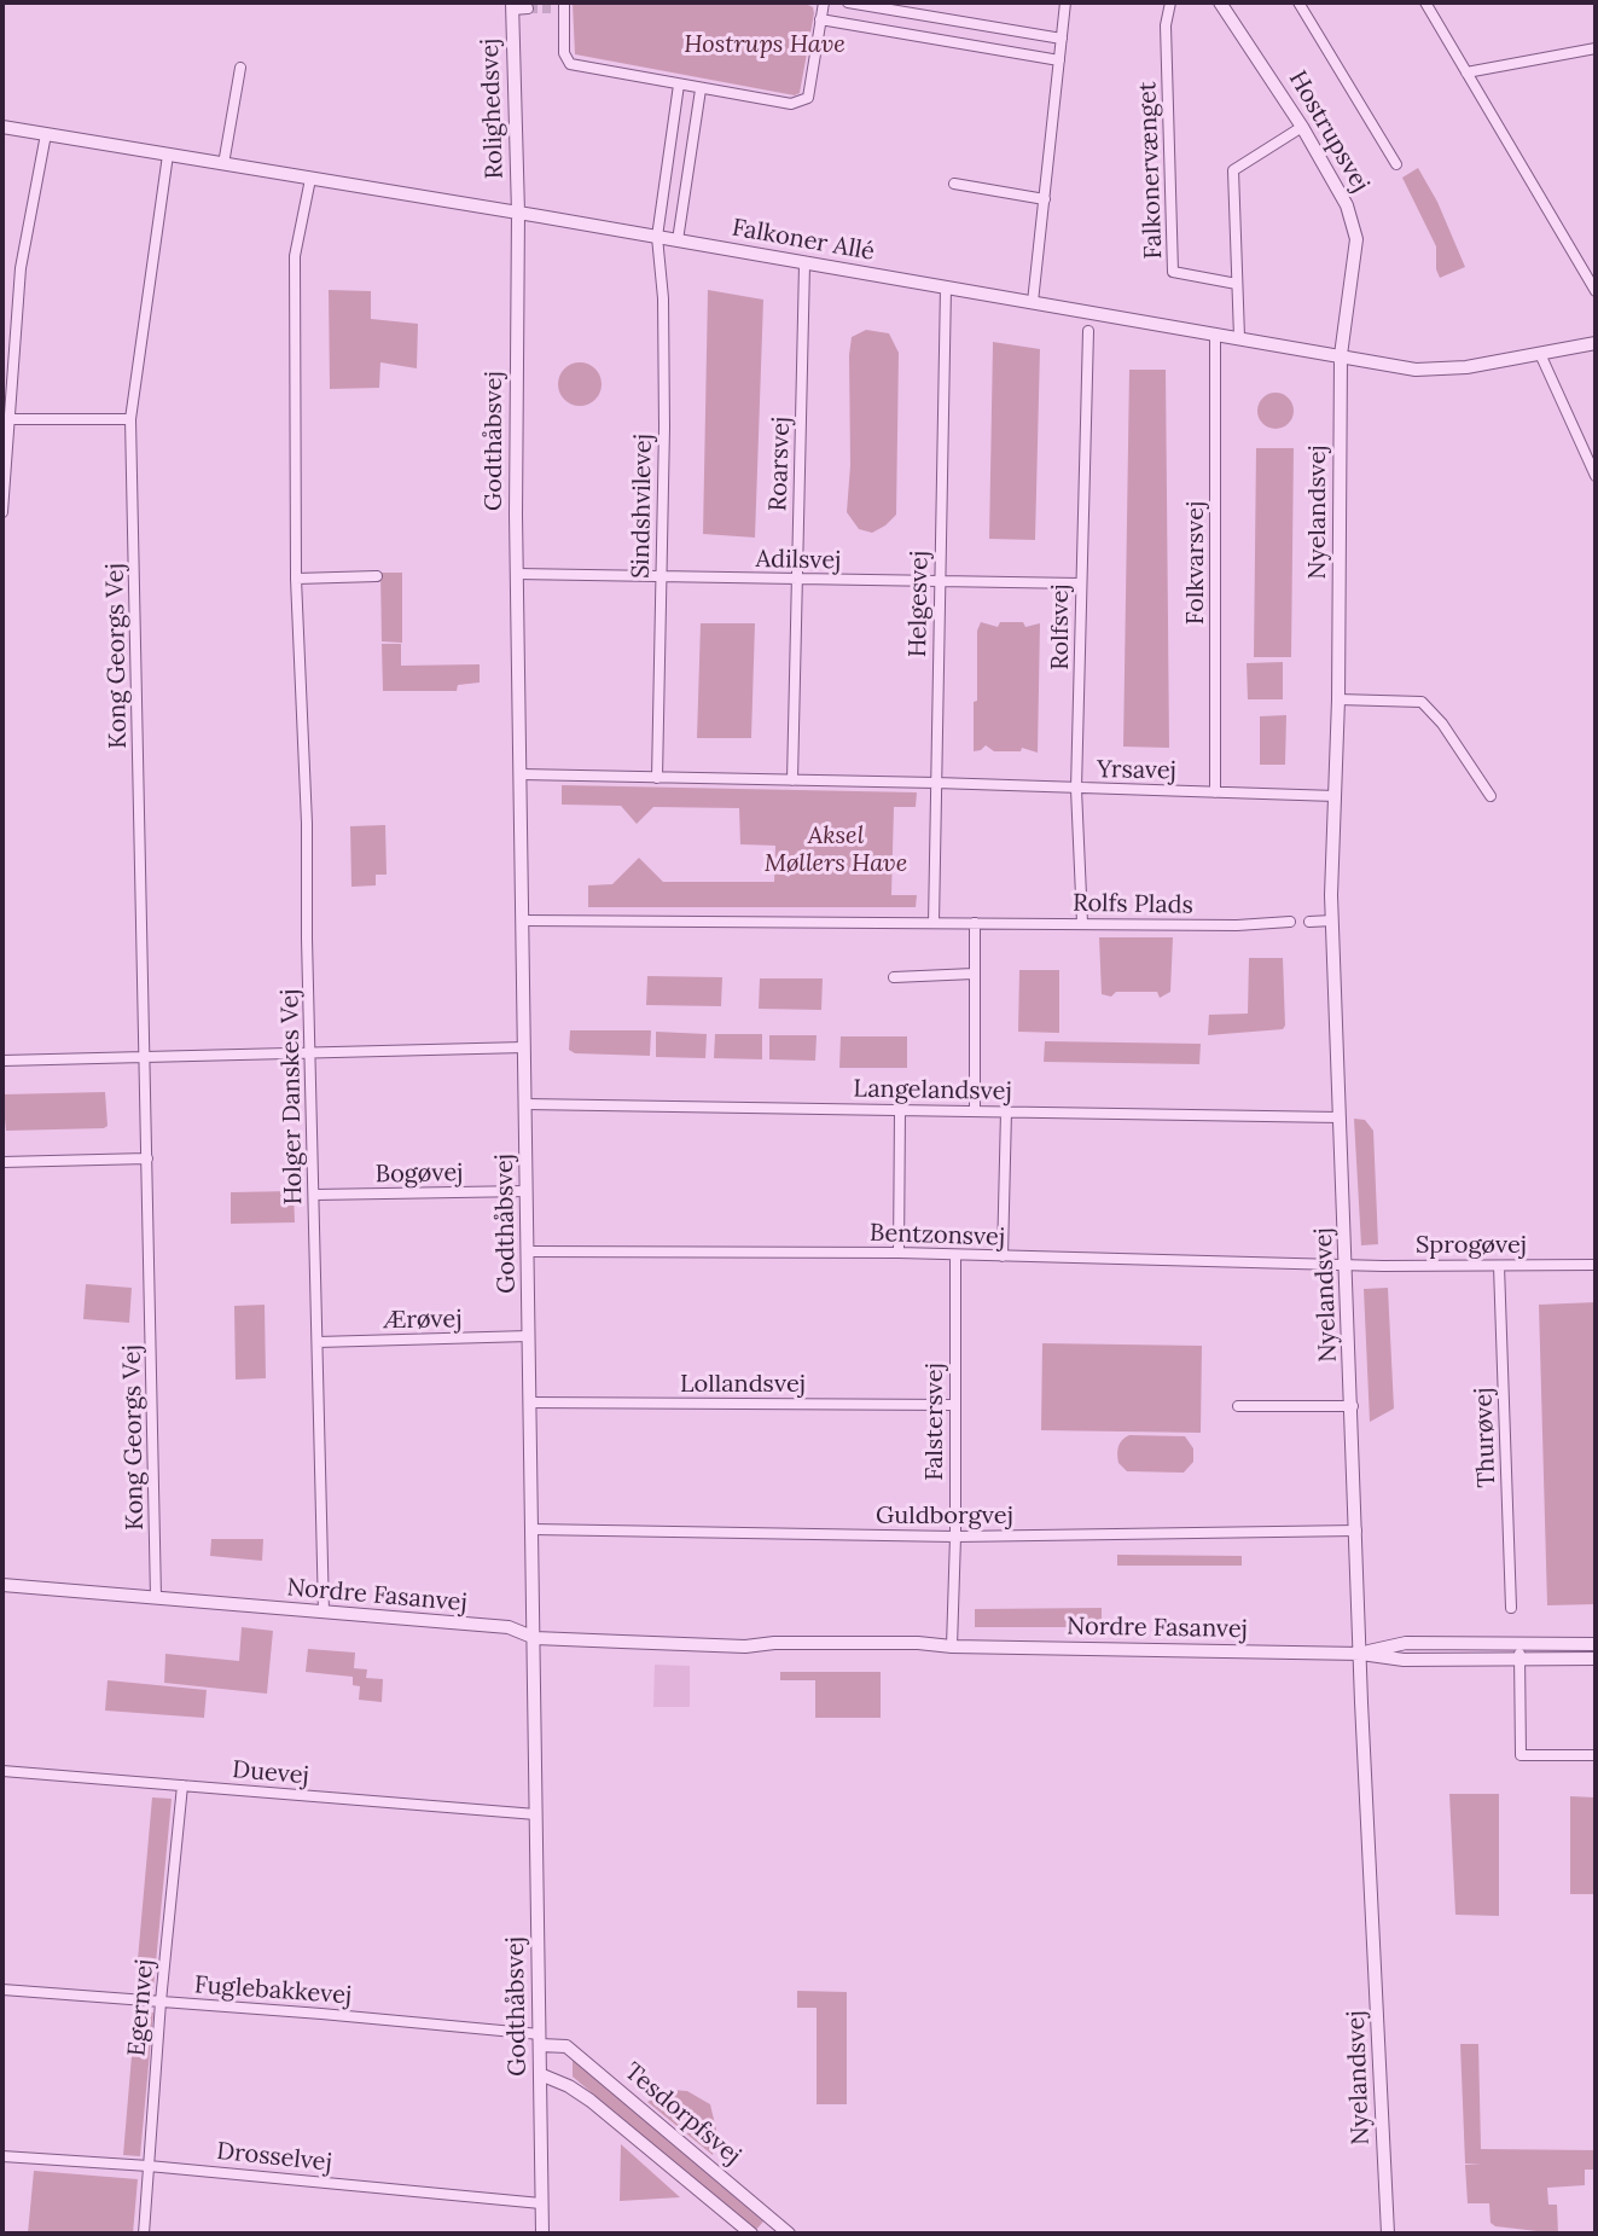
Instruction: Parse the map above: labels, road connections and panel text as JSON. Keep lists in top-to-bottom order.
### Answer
{
  "streets": {
    "street": [
      "Rolighedsvej",
      "Hostrupsvej",
      "Falkonervænget",
      "Falkoner Allé",
      "Godthåbsvej",
      "Roarsvej",
      "Sindshvilevej",
      "Nyelandsvej",
      "Adilsvej",
      "Folkvarsvej",
      "Helgesvej",
      "Rolfsvej",
      "Kong Georgs Vej",
      "Yrsavej",
      "Rolfs Plads",
      "Langelandsvej",
      "Holger Danskes Vej",
      "Bogøvej",
      "Bentzonsvej",
      "Sprogøvej",
      "Ærøvej",
      "Lollandsvej",
      "Falstersvej",
      "Thurøvej",
      "Guldborgvej",
      "Nordre Fasanvej",
      "Duevej",
      "Fuglebakkevej",
      "Egernvej",
      "Tesdorpfsvej",
      "Drosselvej"
    ]
  },
  "crossings": [
    ["Rolighedsvej", "Falkoner Allé"],
    ["Rolighedsvej", "Godthåbsvej"],
    ["Hostrupsvej", "Falkoner Allé"],
    ["Hostrupsvej", "Nyelandsvej"],
    ["Falkoner Allé", "Godthåbsvej"],
    ["Falkoner Allé", "Roarsvej"],
    ["Falkoner Allé", "Sindshvilevej"],
    ["Falkoner Allé", "Nyelandsvej"],
    ["Falkoner Allé", "Folkvarsvej"],
    ["Falkoner Allé", "Helgesvej"],
    ["Falkoner Allé", "Kong Georgs Vej"],
    ["Falkoner Allé", "Holger Danskes Vej"],
    ["Godthåbsvej", "Adilsvej"],
    ["Godthåbsvej", "Langelandsvej"],
    ["Godthåbsvej", "Bogøvej"],
    ["Godthåbsvej", "Bentzonsvej"],
    ["Godthåbsvej", "Ærøvej"],
    ["Godthåbsvej", "Lollandsvej"],
    ["Godthåbsvej", "Guldborgvej"],
    ["Godthåbsvej", "Nordre Fasanvej"],
    ["Godthåbsvej", "Duevej"],
    ["Godthåbsvej", "Fuglebakkevej"],
    ["Godthåbsvej", "Tesdorpfsvej"],
    ["Godthåbsvej", "Drosselvej"],
    ["Roarsvej", "Adilsvej"],
    ["Sindshvilevej", "Adilsvej"],
    ["Nyelandsvej", "Yrsavej"],
    ["Nyelandsvej", "Langelandsvej"],
    ["Nyelandsvej", "Bentzonsvej"],
    ["Nyelandsvej", "Sprogøvej"],
    ["Nyelandsvej", "Guldborgvej"],
    ["Nyelandsvej", "Nordre Fasanvej"],
    ["Adilsvej", "Helgesvej"],
    ["Adilsvej", "Rolfsvej"],
    ["Folkvarsvej", "Yrsavej"],
    ["Helgesvej", "Yrsavej"],
    ["Rolfsvej", "Yrsavej"],
    ["Rolfsvej", "Rolfs Plads"],
    ["Kong Georgs Vej", "Nordre Fasanvej"],
    ["Holger Danskes Vej", "Bogøvej"],
    ["Holger Danskes Vej", "Ærøvej"],
    ["Holger Danskes Vej", "Nordre Fasanvej"],
    ["Bentzonsvej", "Sprogøvej"],
    ["Bentzonsvej", "Falstersvej"],
    ["Sprogøvej", "Thurøvej"],
    ["Lollandsvej", "Falstersvej"],
    ["Falstersvej", "Guldborgvej"],
    ["Falstersvej", "Nordre Fasanvej"],
    ["Duevej", "Egernvej"],
    ["Fuglebakkevej", "Egernvej"],
    ["Fuglebakkevej", "Tesdorpfsvej"],
    ["Egernvej", "Drosselvej"]
  ],
  "parks": ["Hostrups Have", "Aksel Møllers Have"]
}
